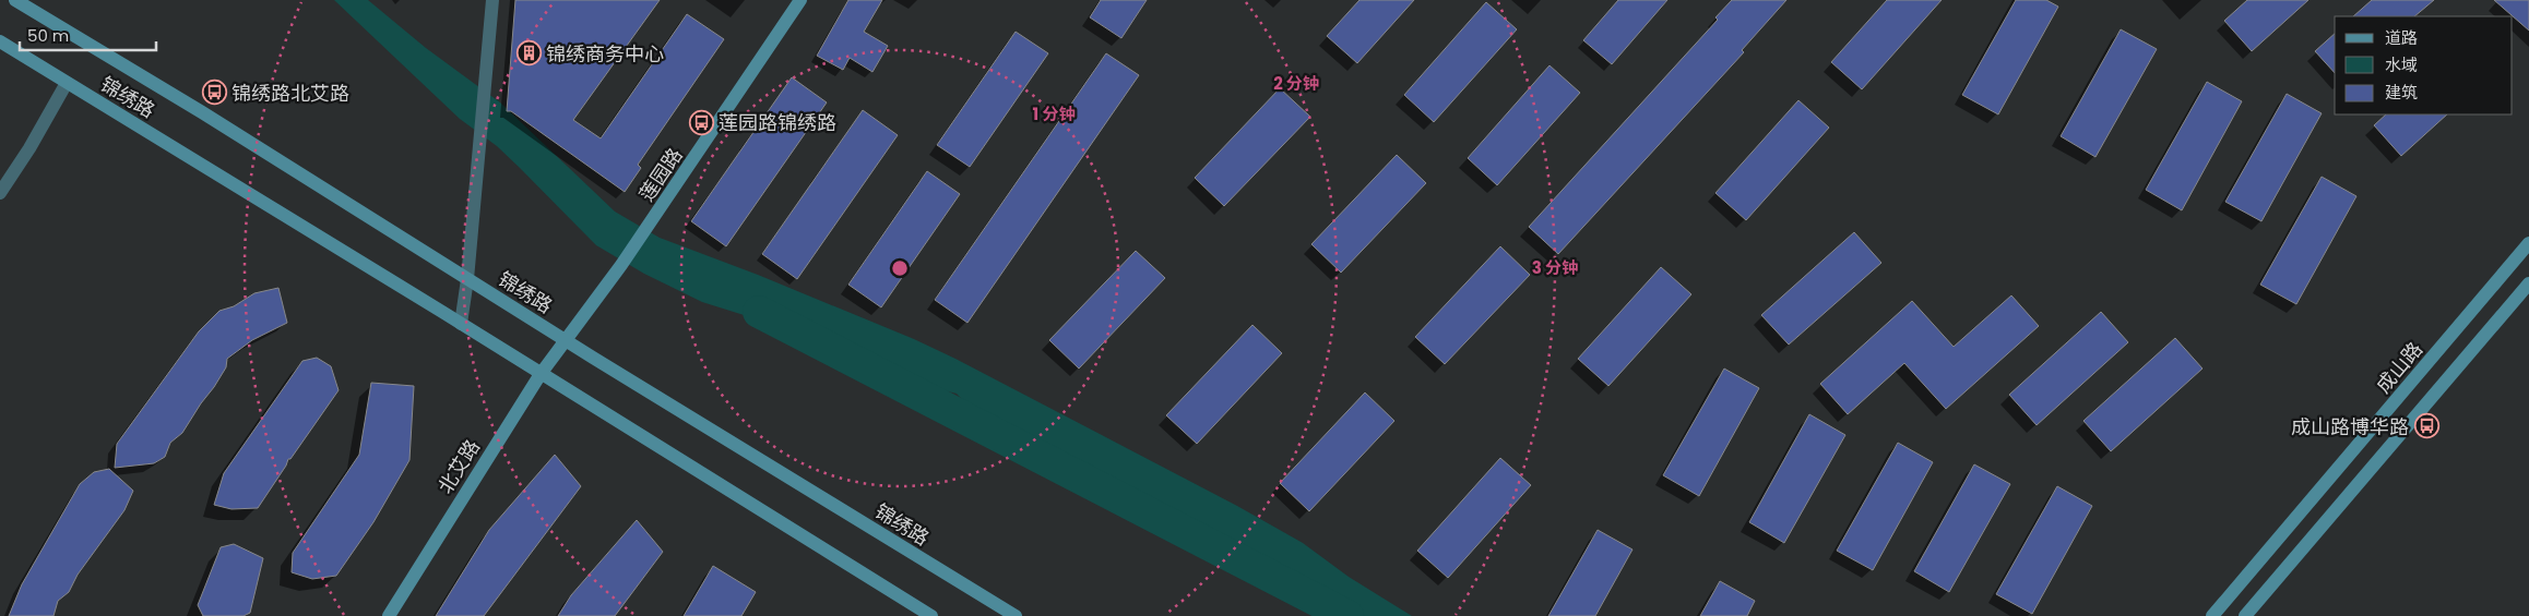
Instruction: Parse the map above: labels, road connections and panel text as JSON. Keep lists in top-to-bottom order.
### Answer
{
  "streets": {
    "main road": [
      "锦绣路",
      "莲园路",
      "成山路",
      "北艾路"
    ]
  },
  "crossings": [
    ["锦绣路", "莲园路"],
    ["锦绣路", "北艾路"],
    ["莲园路", "北艾路"]
  ],
  "places": {
    "building": ["锦绣商务中心"],
    "bus stop": ["锦绣路北艾路", "莲园路锦绣路", "成山路博华路"]
  },
  "legend": ["道路", "水域", "建筑"],
  "scale_bar": "50 m",
  "rings": ["2 分钟", "1 分钟", "3 分钟"]
}
